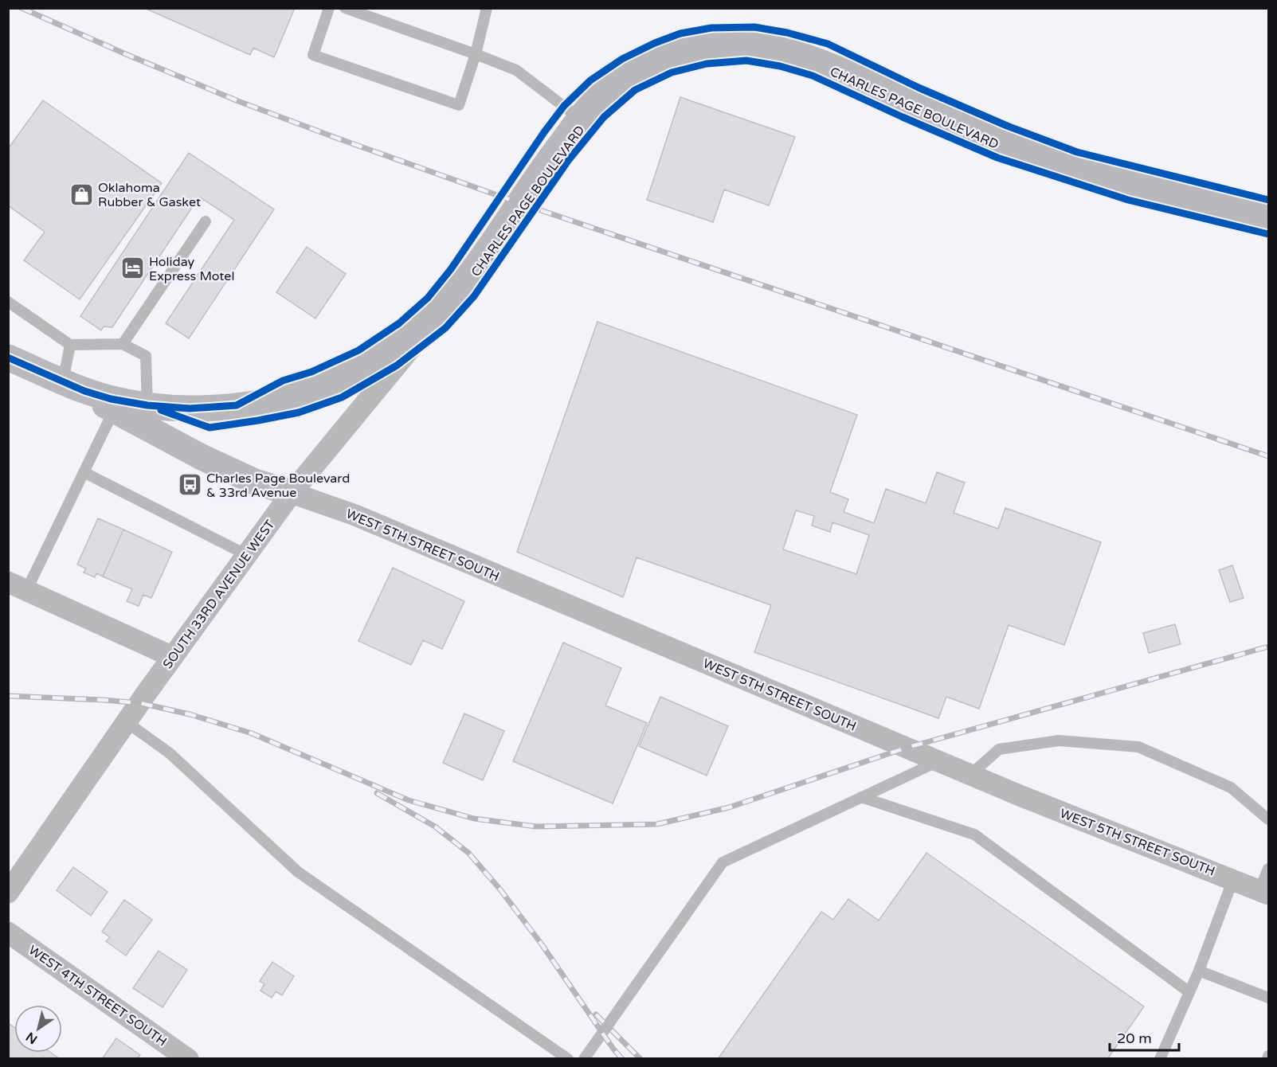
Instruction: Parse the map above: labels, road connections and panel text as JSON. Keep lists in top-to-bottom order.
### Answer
{
  "streets": {
    "street": ["WEST 5TH STREET SOUTH", "SOUTH 33RD AVENUE WEST", "WEST 4TH STREET SOUTH"],
    "cycle path": ["CHARLES PAGE BOULEVARD"]
  },
  "crossings": [
    ["WEST 5TH STREET SOUTH", "SOUTH 33RD AVENUE WEST"]
  ],
  "places": {
    "shop": ["Oklahoma Rubber & Gasket"],
    "hotel": ["Holiday Express Motel"],
    "bus stop": ["Charles Page Boulevard & 33rd Avenue"]
  },
  "scale_bar": "20 m",
  "north": "bottom left"
}
